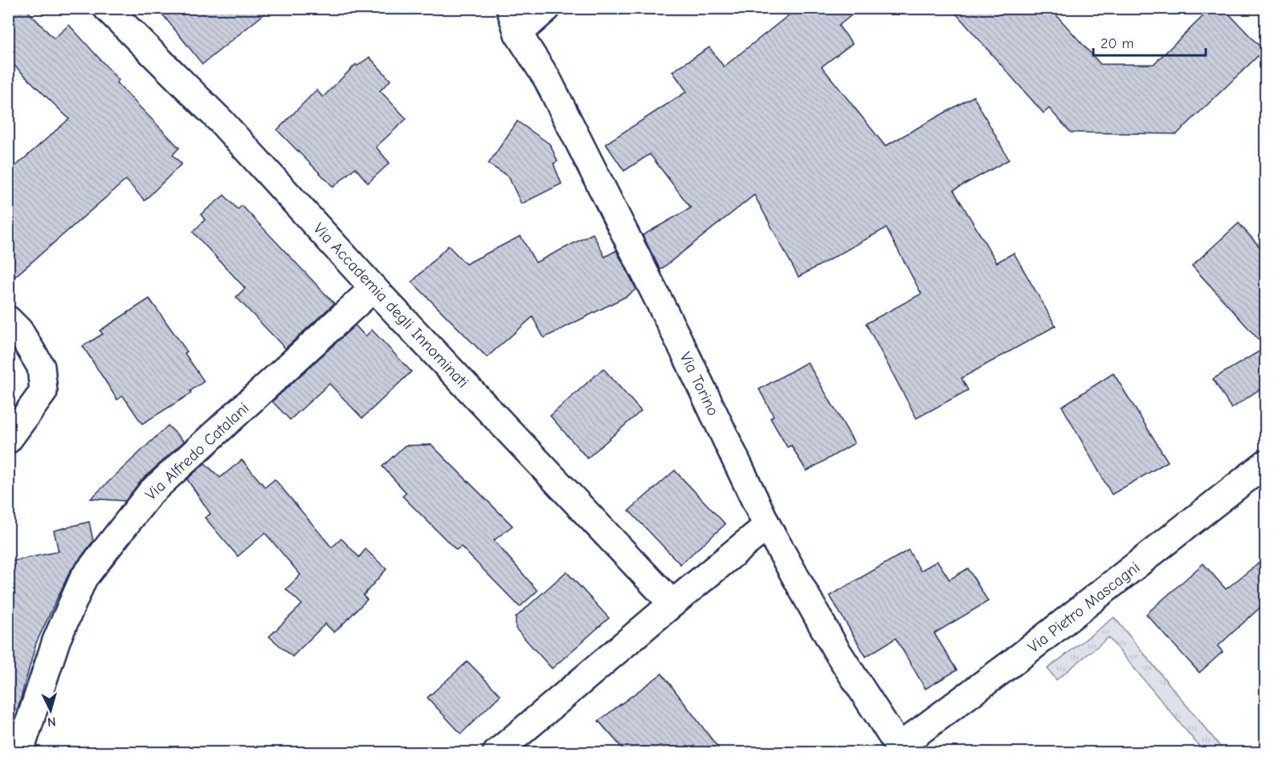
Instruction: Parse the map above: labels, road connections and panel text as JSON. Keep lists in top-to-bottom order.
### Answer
{
  "streets": {
    "street": [
      "Via Accademia degli Innominati",
      "Via Torino",
      "Via Alfredo Catalani",
      "Via Pietro Mascagni"
    ]
  },
  "crossings": [
    ["Via Accademia degli Innominati", "Via Alfredo Catalani"],
    ["Via Torino", "Via Pietro Mascagni"]
  ],
  "scale_bar": "20 m",
  "north": "bottom"
}
